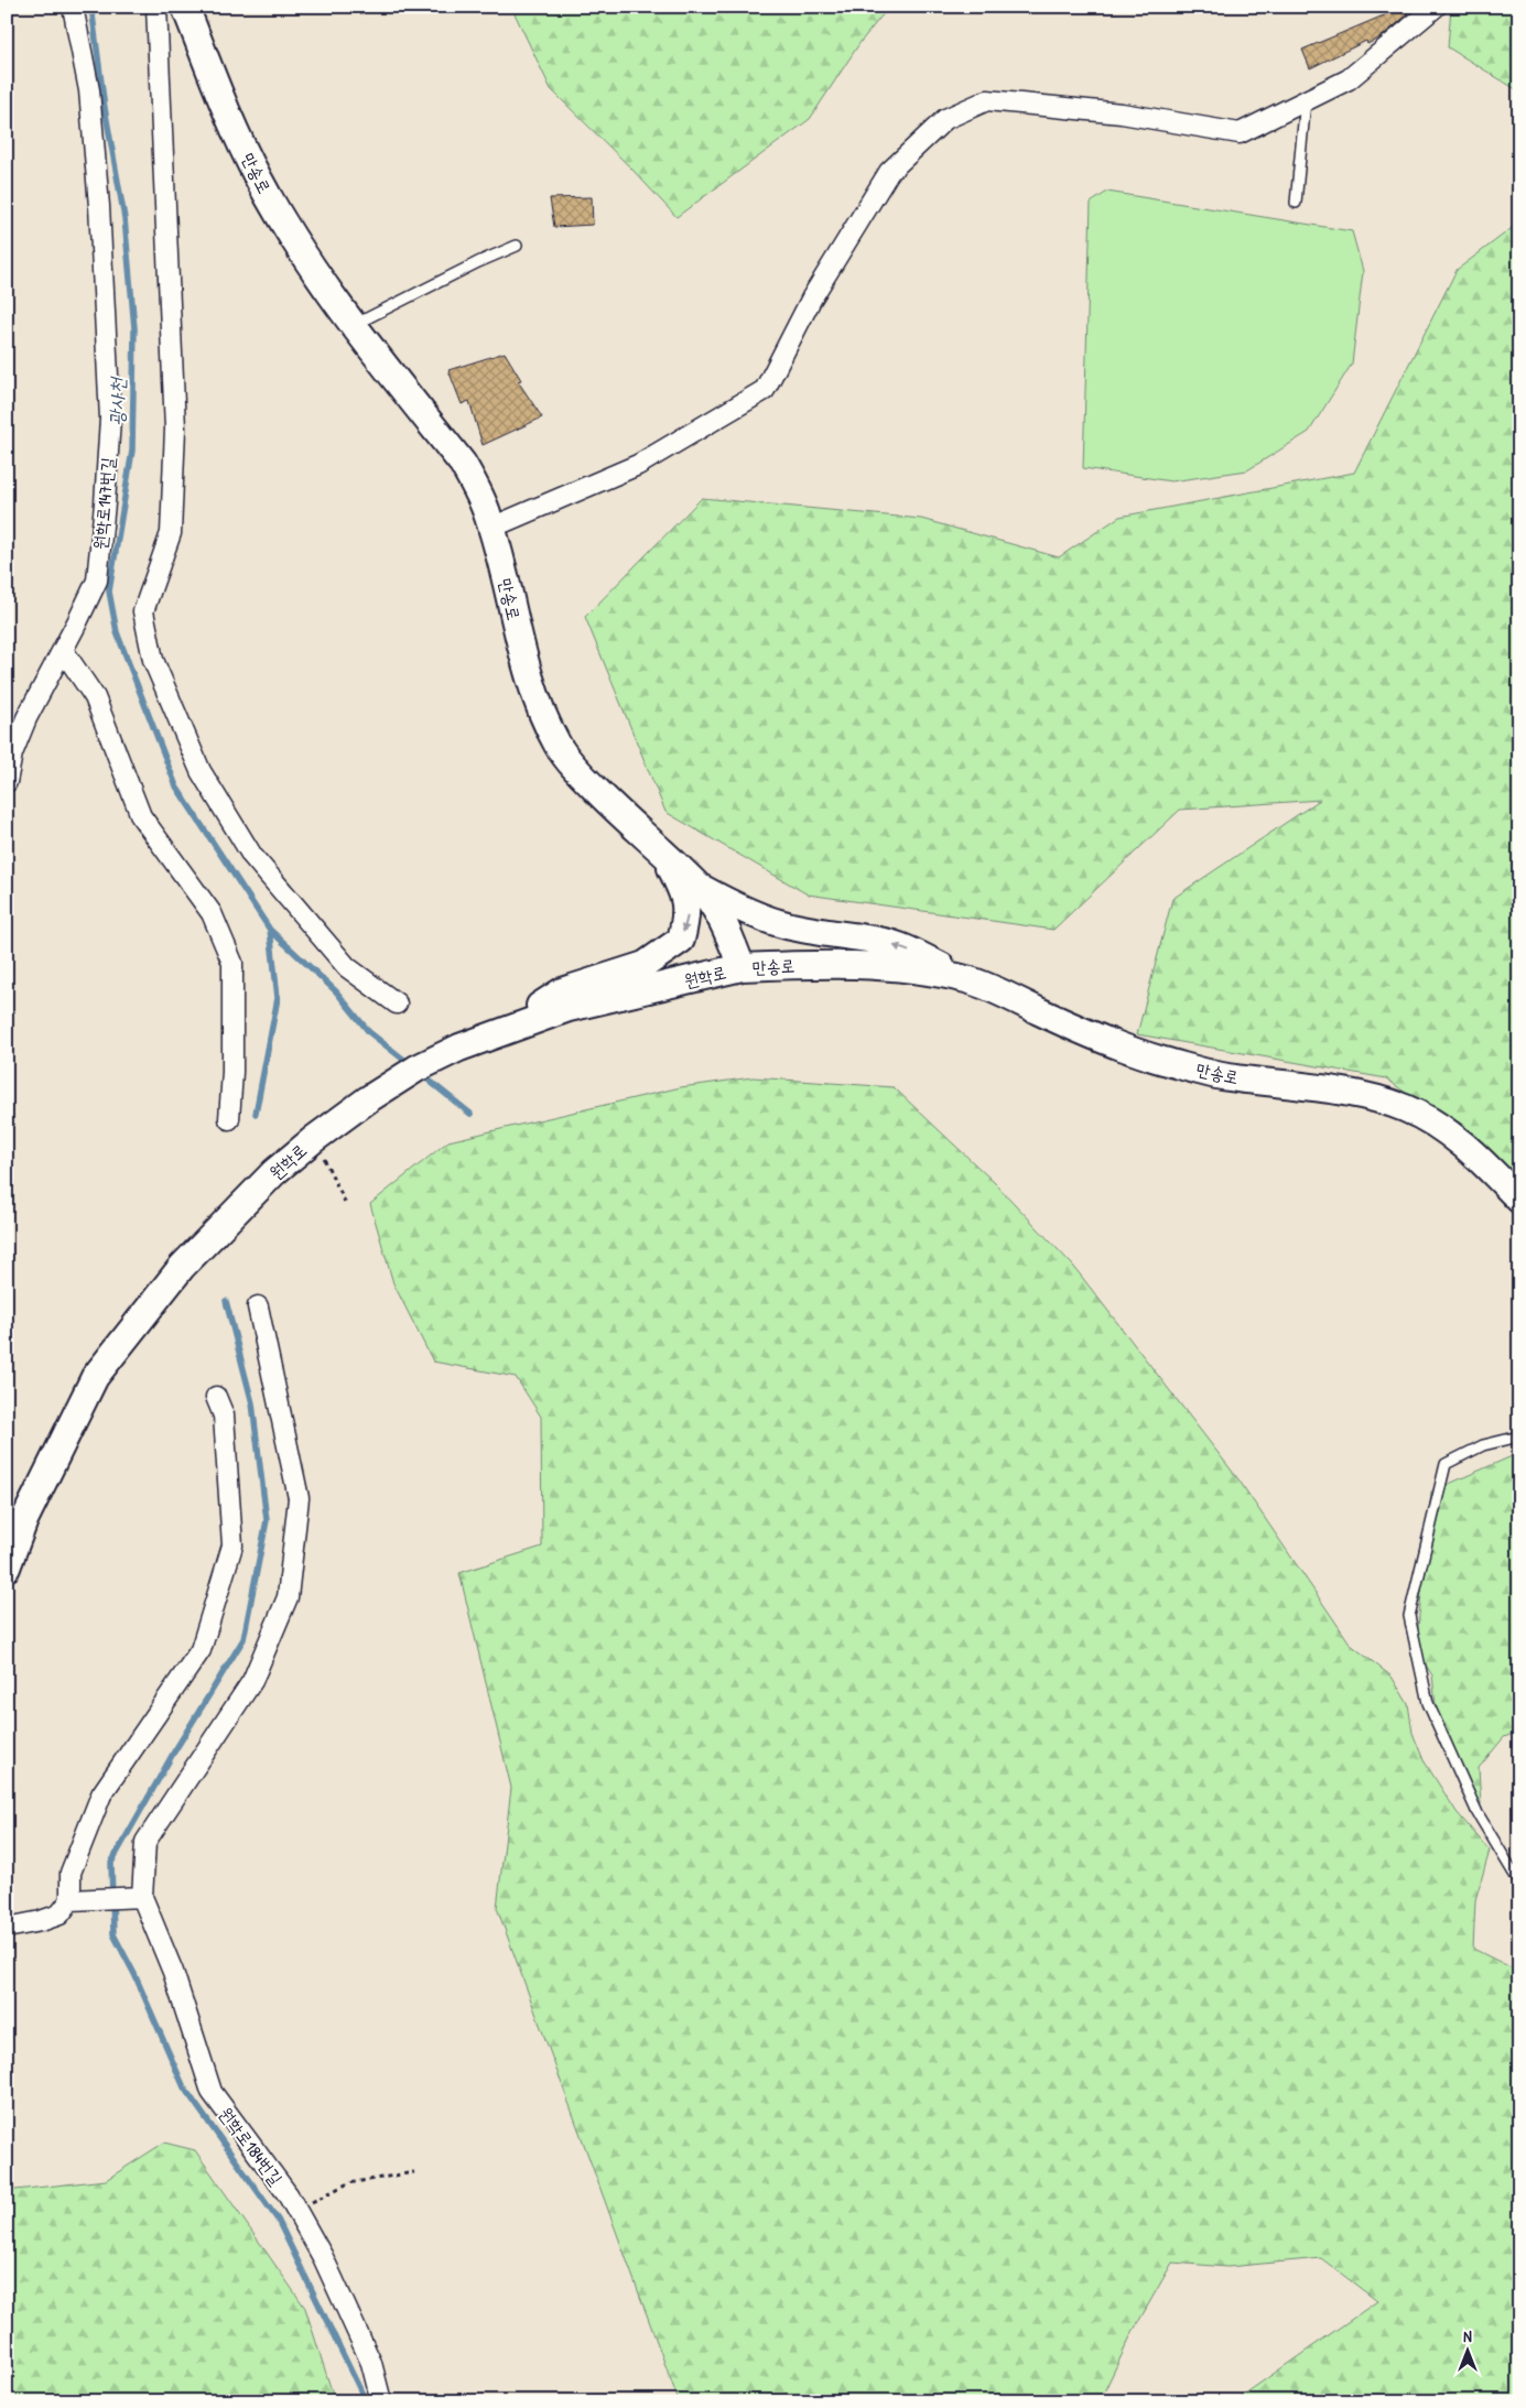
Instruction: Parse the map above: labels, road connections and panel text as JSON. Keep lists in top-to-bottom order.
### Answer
{
  "streets": {
    "street": [
      "만송로",
      "원학로147번길",
      "원학로",
      "원학로184번길"
    ]
  },
  "crossings": [
    ["만송로", "원학로"]
  ],
  "water": ["광사천"],
  "north": "top"
}
